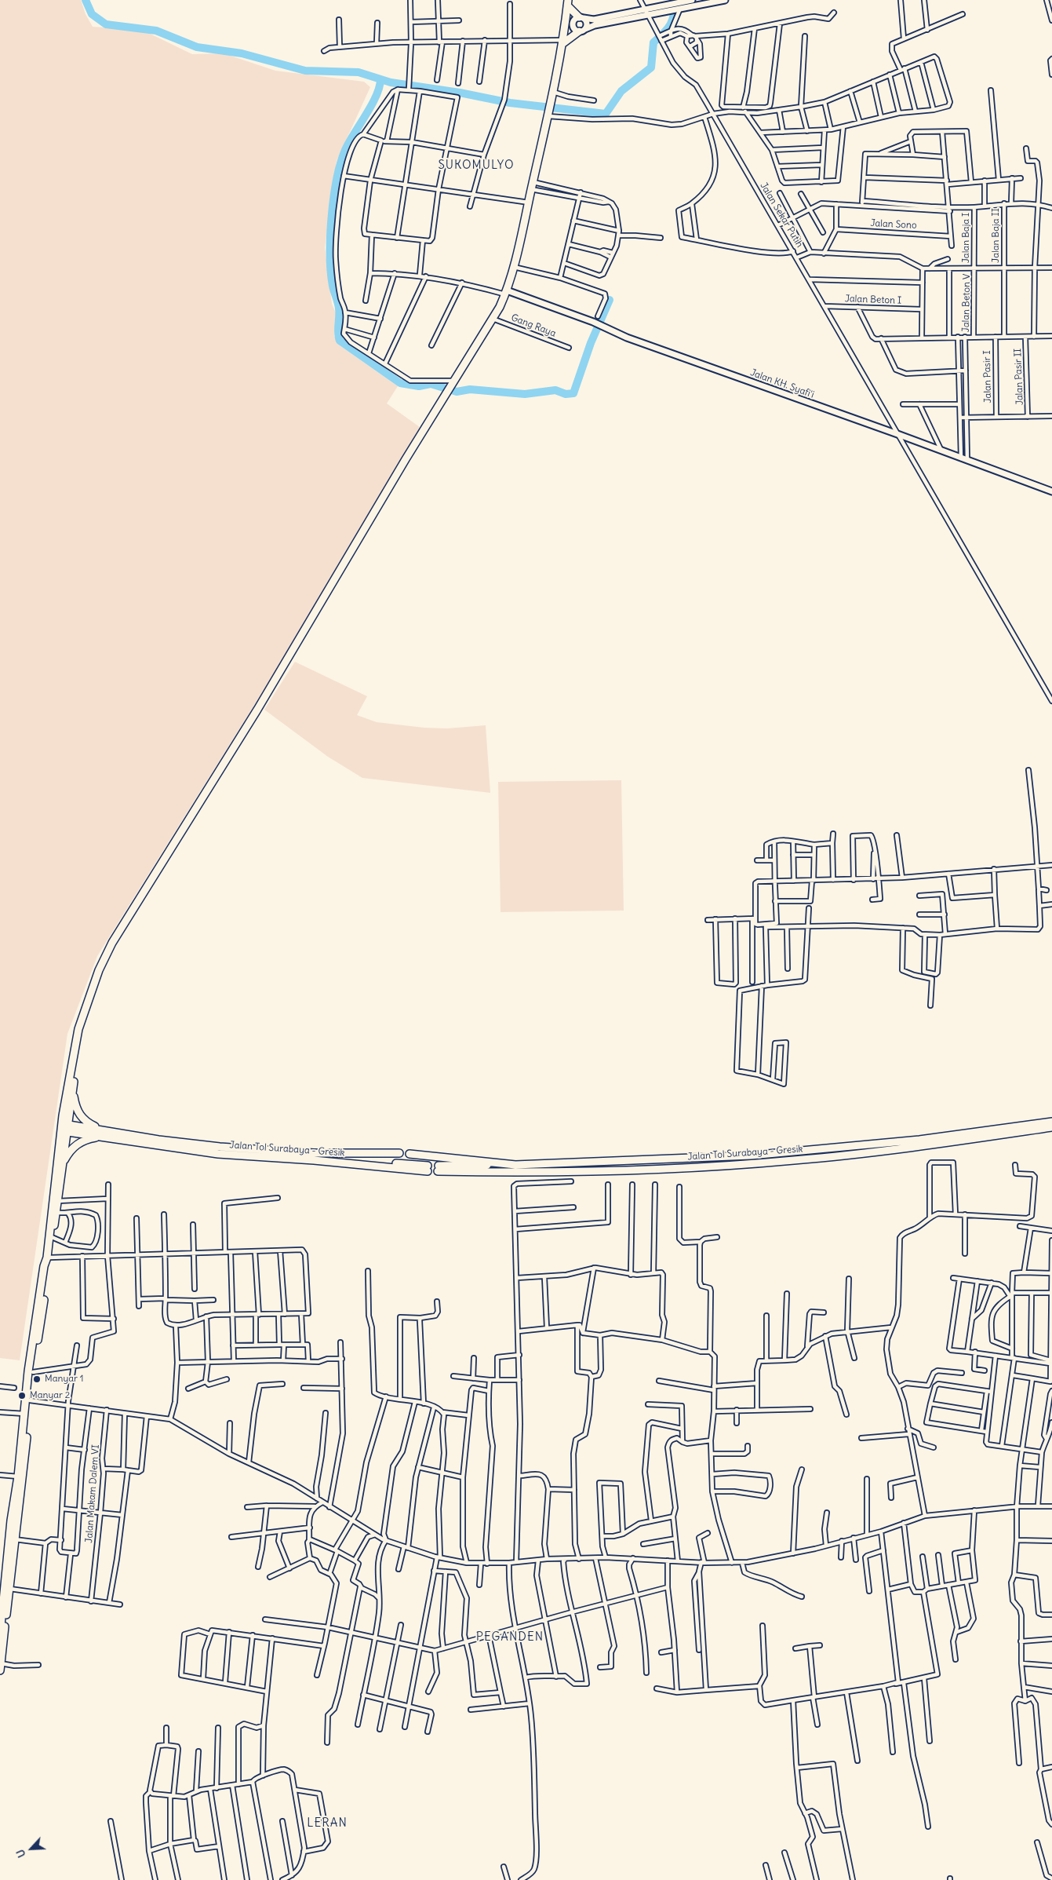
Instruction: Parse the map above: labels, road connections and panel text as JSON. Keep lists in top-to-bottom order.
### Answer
{
  "streets": {
    "highway": ["Jalan Tol Surabaya - Gresik"],
    "main road": ["Jalan KH. Syafi'i"],
    "street": [
      "Jalan Sekar Putih",
      "Jalan Sono",
      "Jalan Baja II",
      "Jalan Baja I",
      "Jalan Beton I",
      "Jalan Beton V",
      "Gang Raya",
      "Jalan Pasir I",
      "Jalan Pasir II",
      "Jalan Makam Dalem VI"
    ]
  },
  "crossings": [
    ["Jalan Sekar Putih", "Jalan Beton I"],
    ["Jalan Sekar Putih", "Jalan KH. Syafi'i"],
    ["Jalan Baja I", "Jalan Beton V"]
  ],
  "districts": ["SUKOMULYO", "PEGANDEN", "LERAN"],
  "places": ["Manyar 1", "Manyar 2"],
  "north": "bottom left"
}
